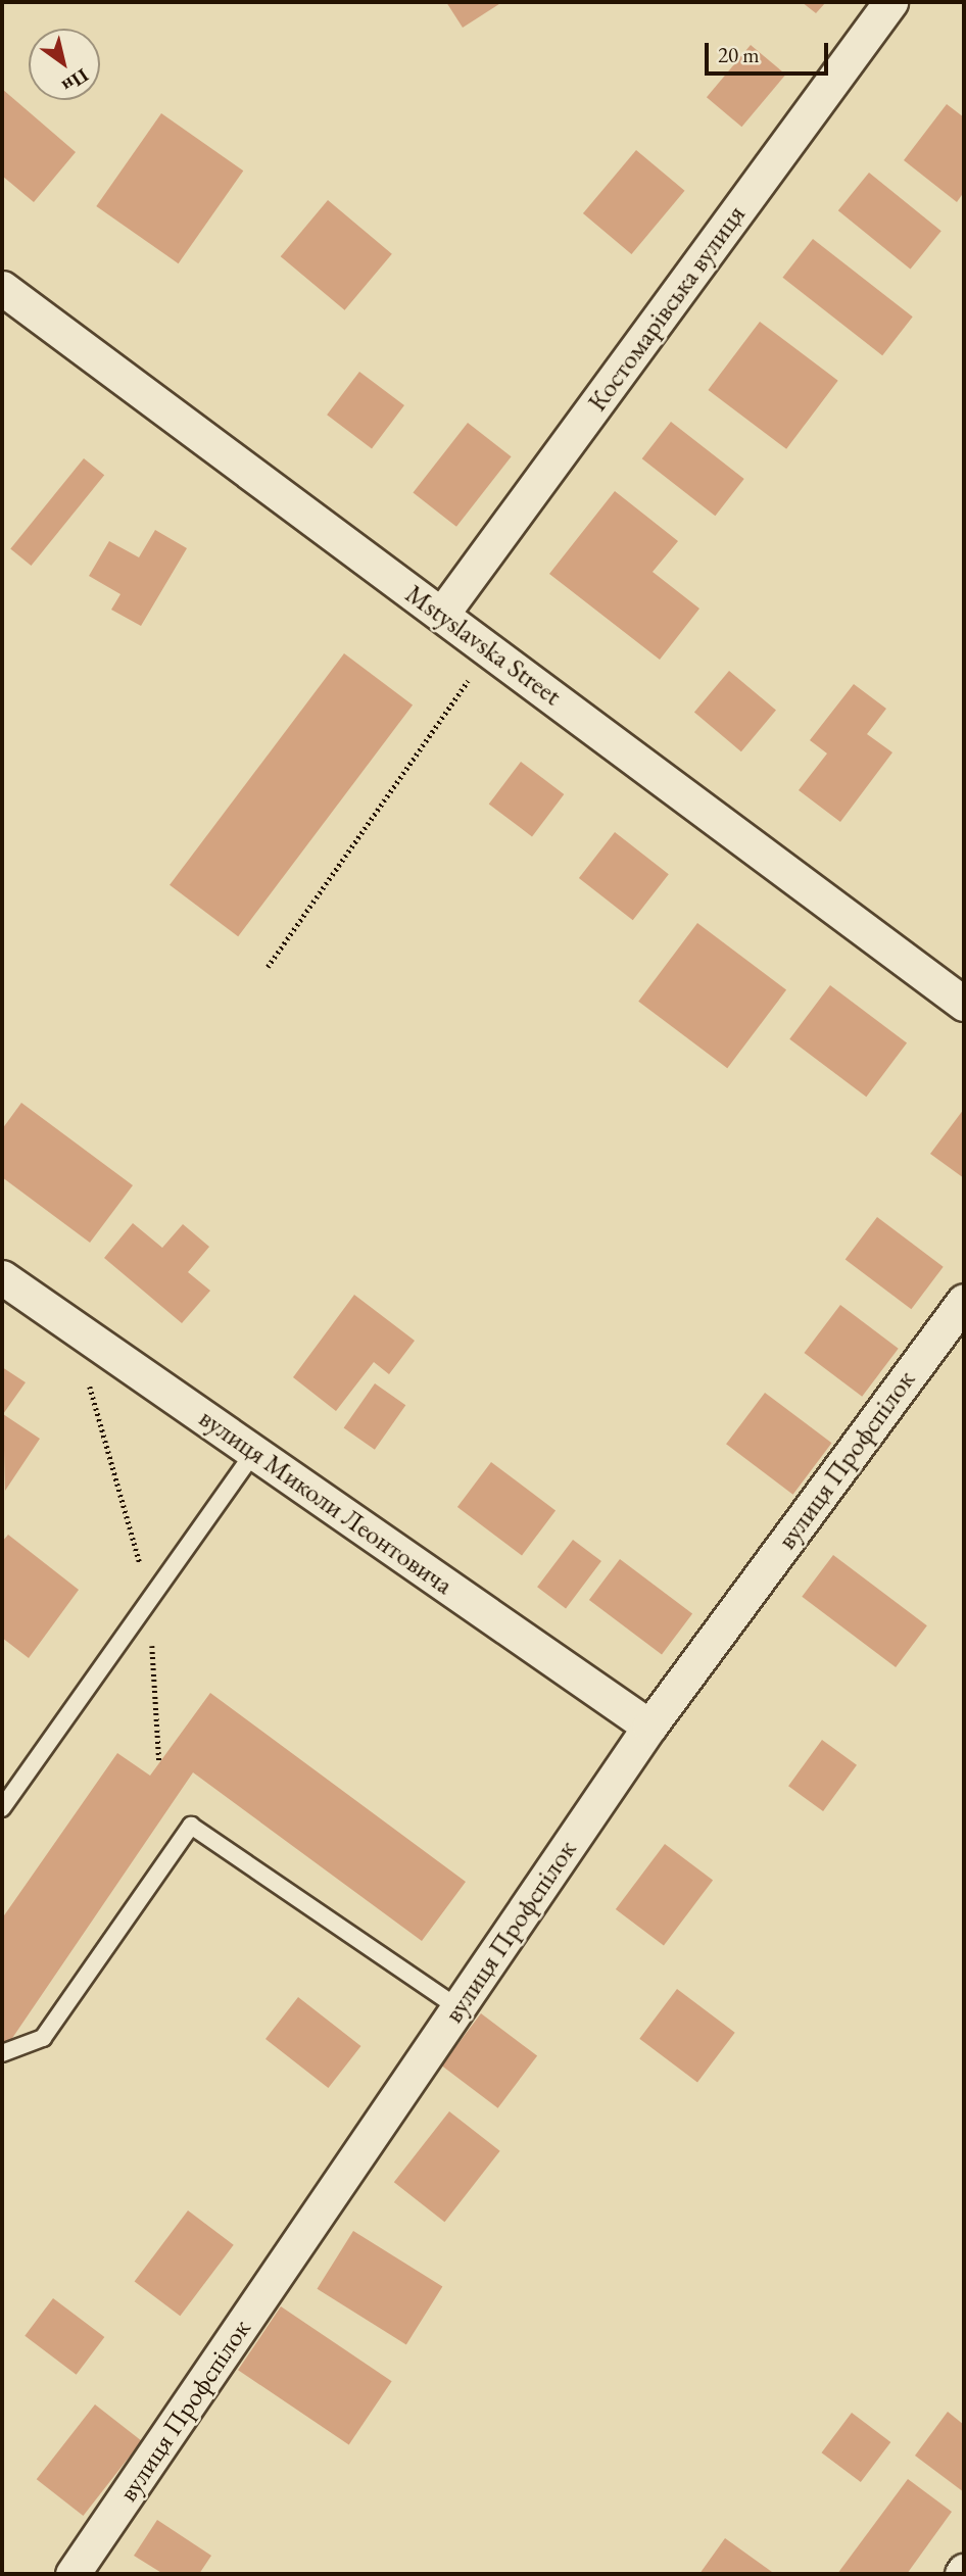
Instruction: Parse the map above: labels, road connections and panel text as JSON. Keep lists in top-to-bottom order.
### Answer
{
  "streets": {
    "street": [
      "Костомарівська вулиця",
      "Mstyslavska Street",
      "вулиця Профспілок",
      "вулиця Миколи Леонтовича"
    ]
  },
  "crossings": [
    ["Костомарівська вулиця", "Mstyslavska Street"],
    ["вулиця Профспілок", "вулиця Миколи Леонтовича"]
  ],
  "scale_bar": "20 m",
  "north": "bottom right"
}
